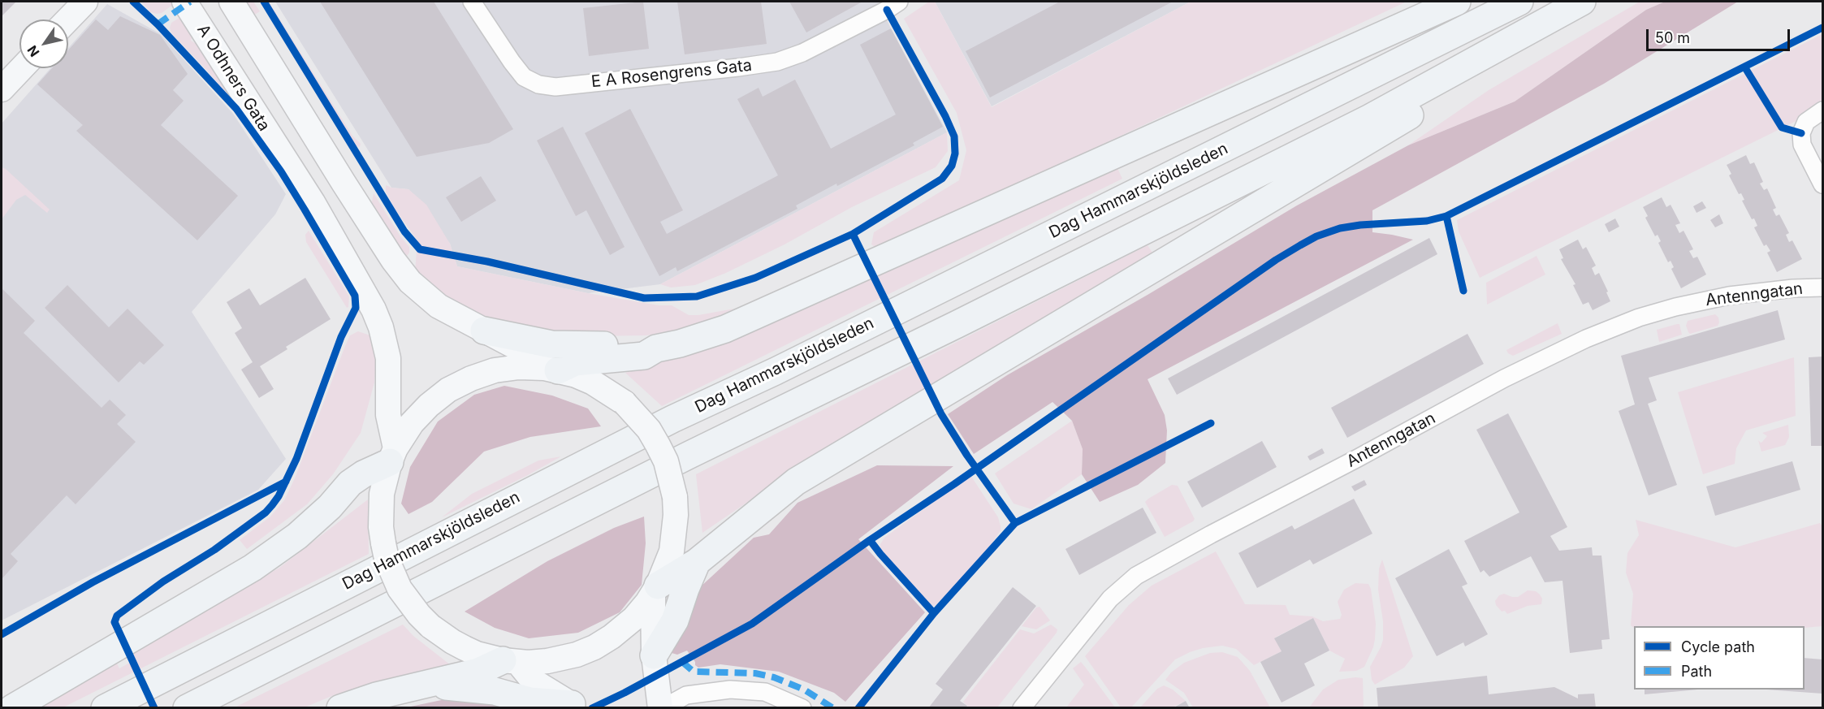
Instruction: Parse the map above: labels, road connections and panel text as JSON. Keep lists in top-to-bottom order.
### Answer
{
  "streets": {
    "main road": ["Dag Hammarskjöldsleden"],
    "street": ["E A Rosengrens Gata", "A Odhners Gata", "Antenngatan"]
  },
  "legend": ["Cycle path", "Path"],
  "scale_bar": "50 m",
  "north": "bottom left"
}
